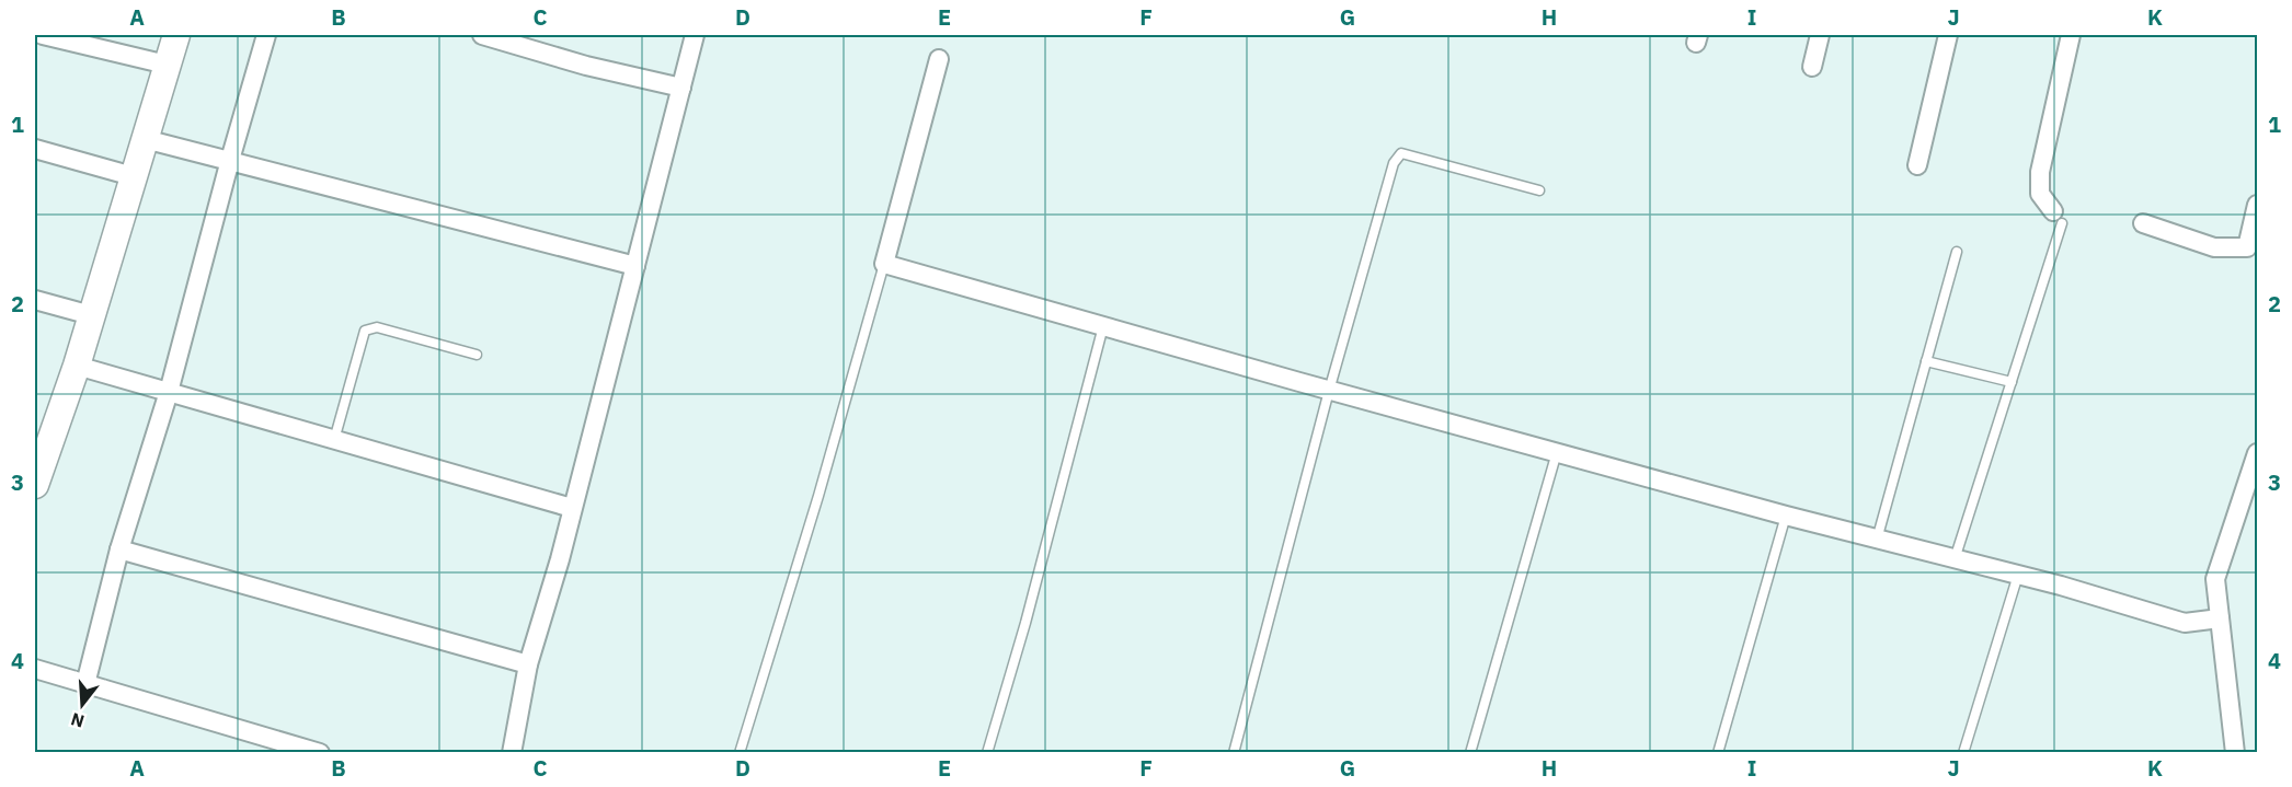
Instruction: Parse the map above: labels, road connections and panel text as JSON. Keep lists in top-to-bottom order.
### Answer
{
  "north": "bottom",
  "grid": {
    "columns": [
      "A",
      "B",
      "C",
      "D",
      "E",
      "F",
      "G",
      "H",
      "I",
      "J",
      "K"
    ],
    "rows": [
      "1",
      "2",
      "3",
      "4"
    ]
  }
}
